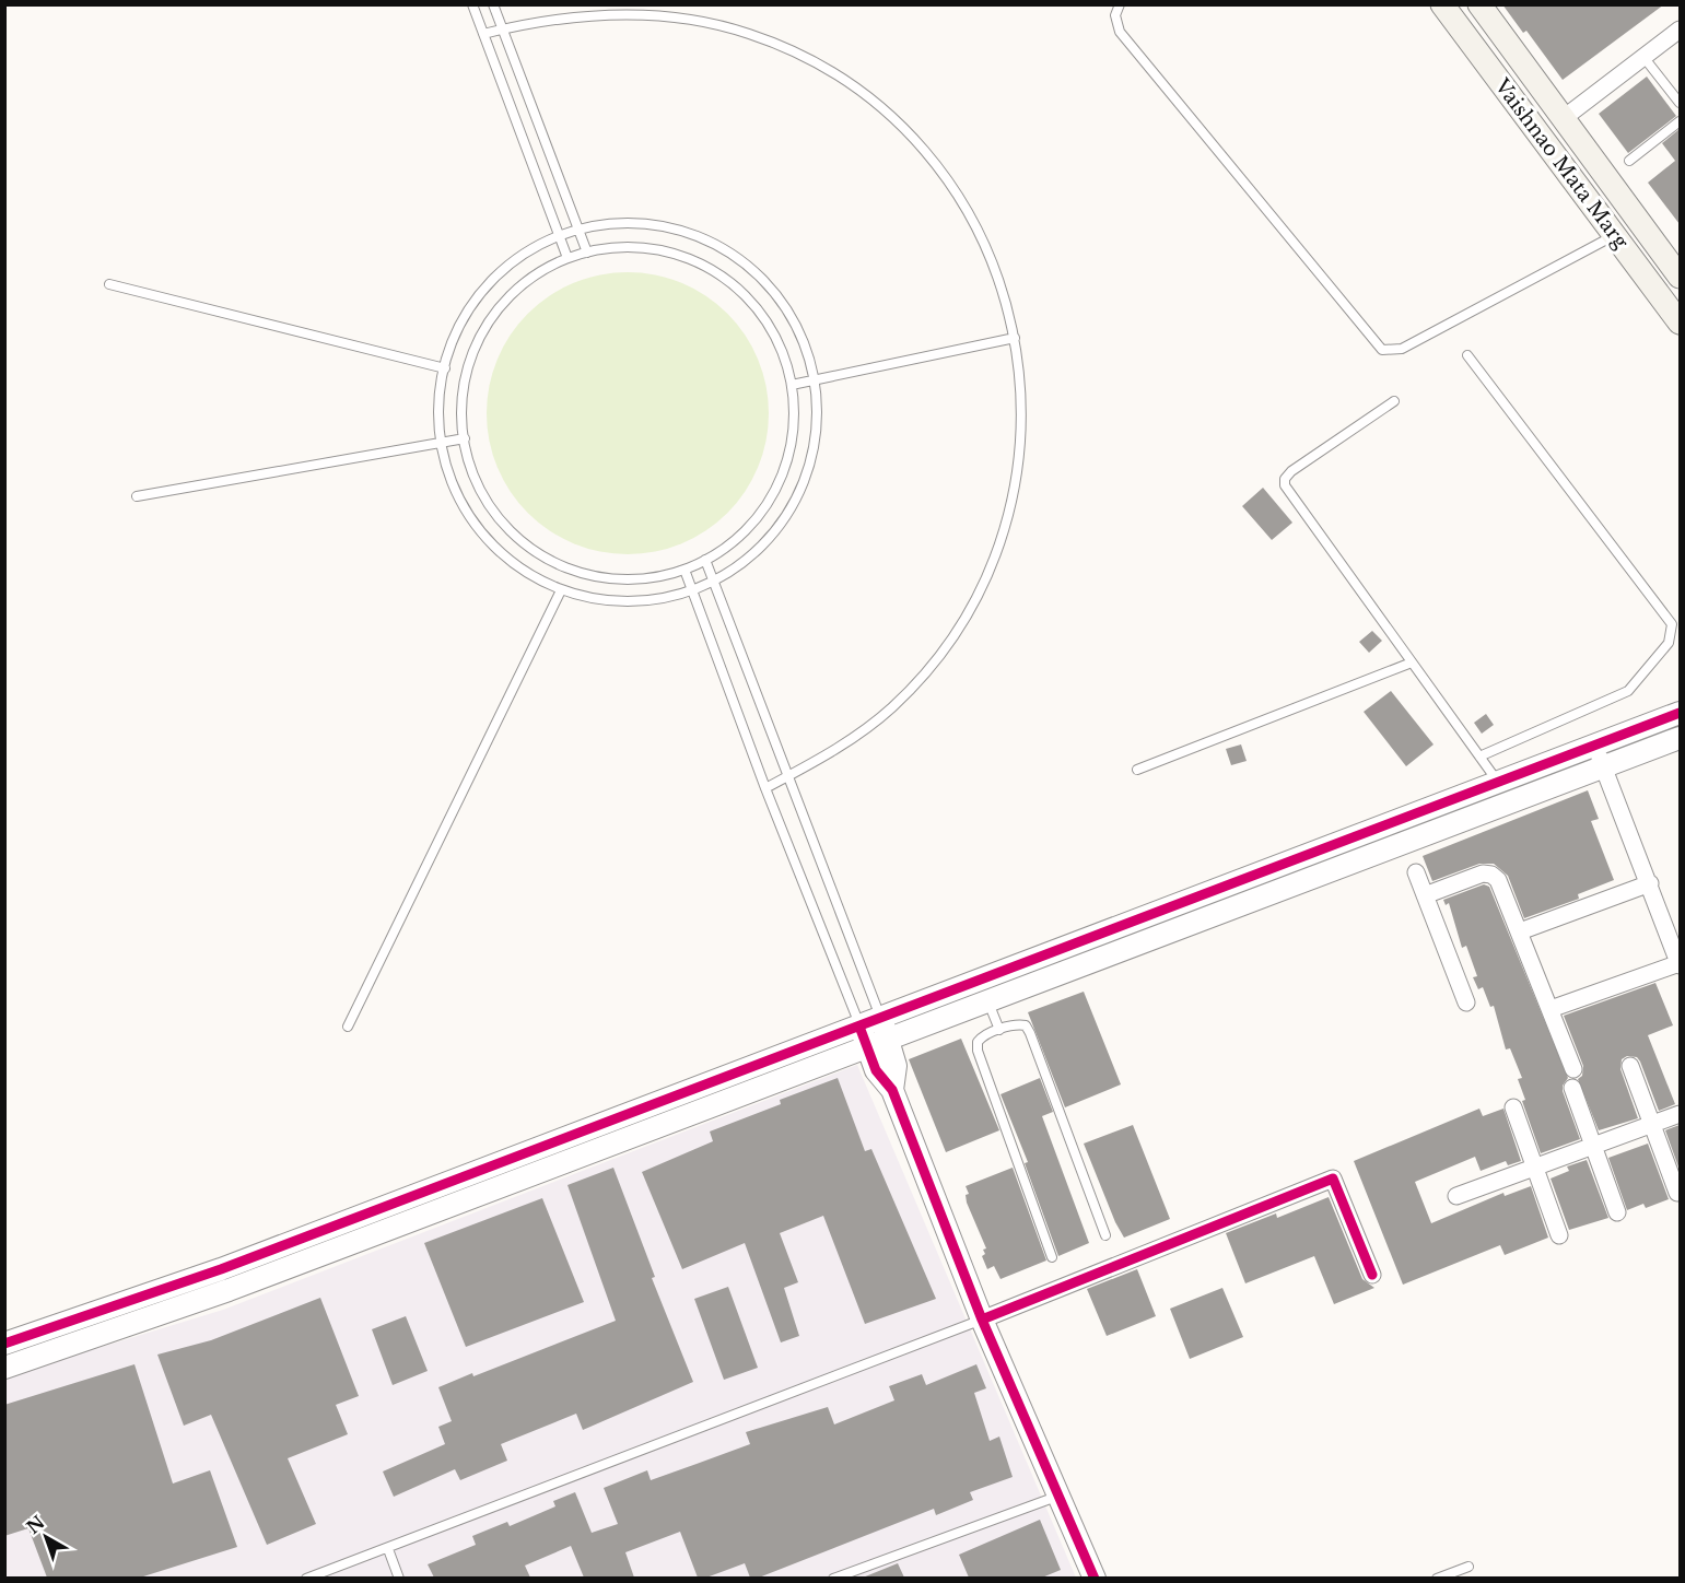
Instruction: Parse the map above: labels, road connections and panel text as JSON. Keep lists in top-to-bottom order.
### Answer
{
  "streets": {
    "main road": ["Vaishnao Mata Marg"]
  },
  "north": "top left"
}
